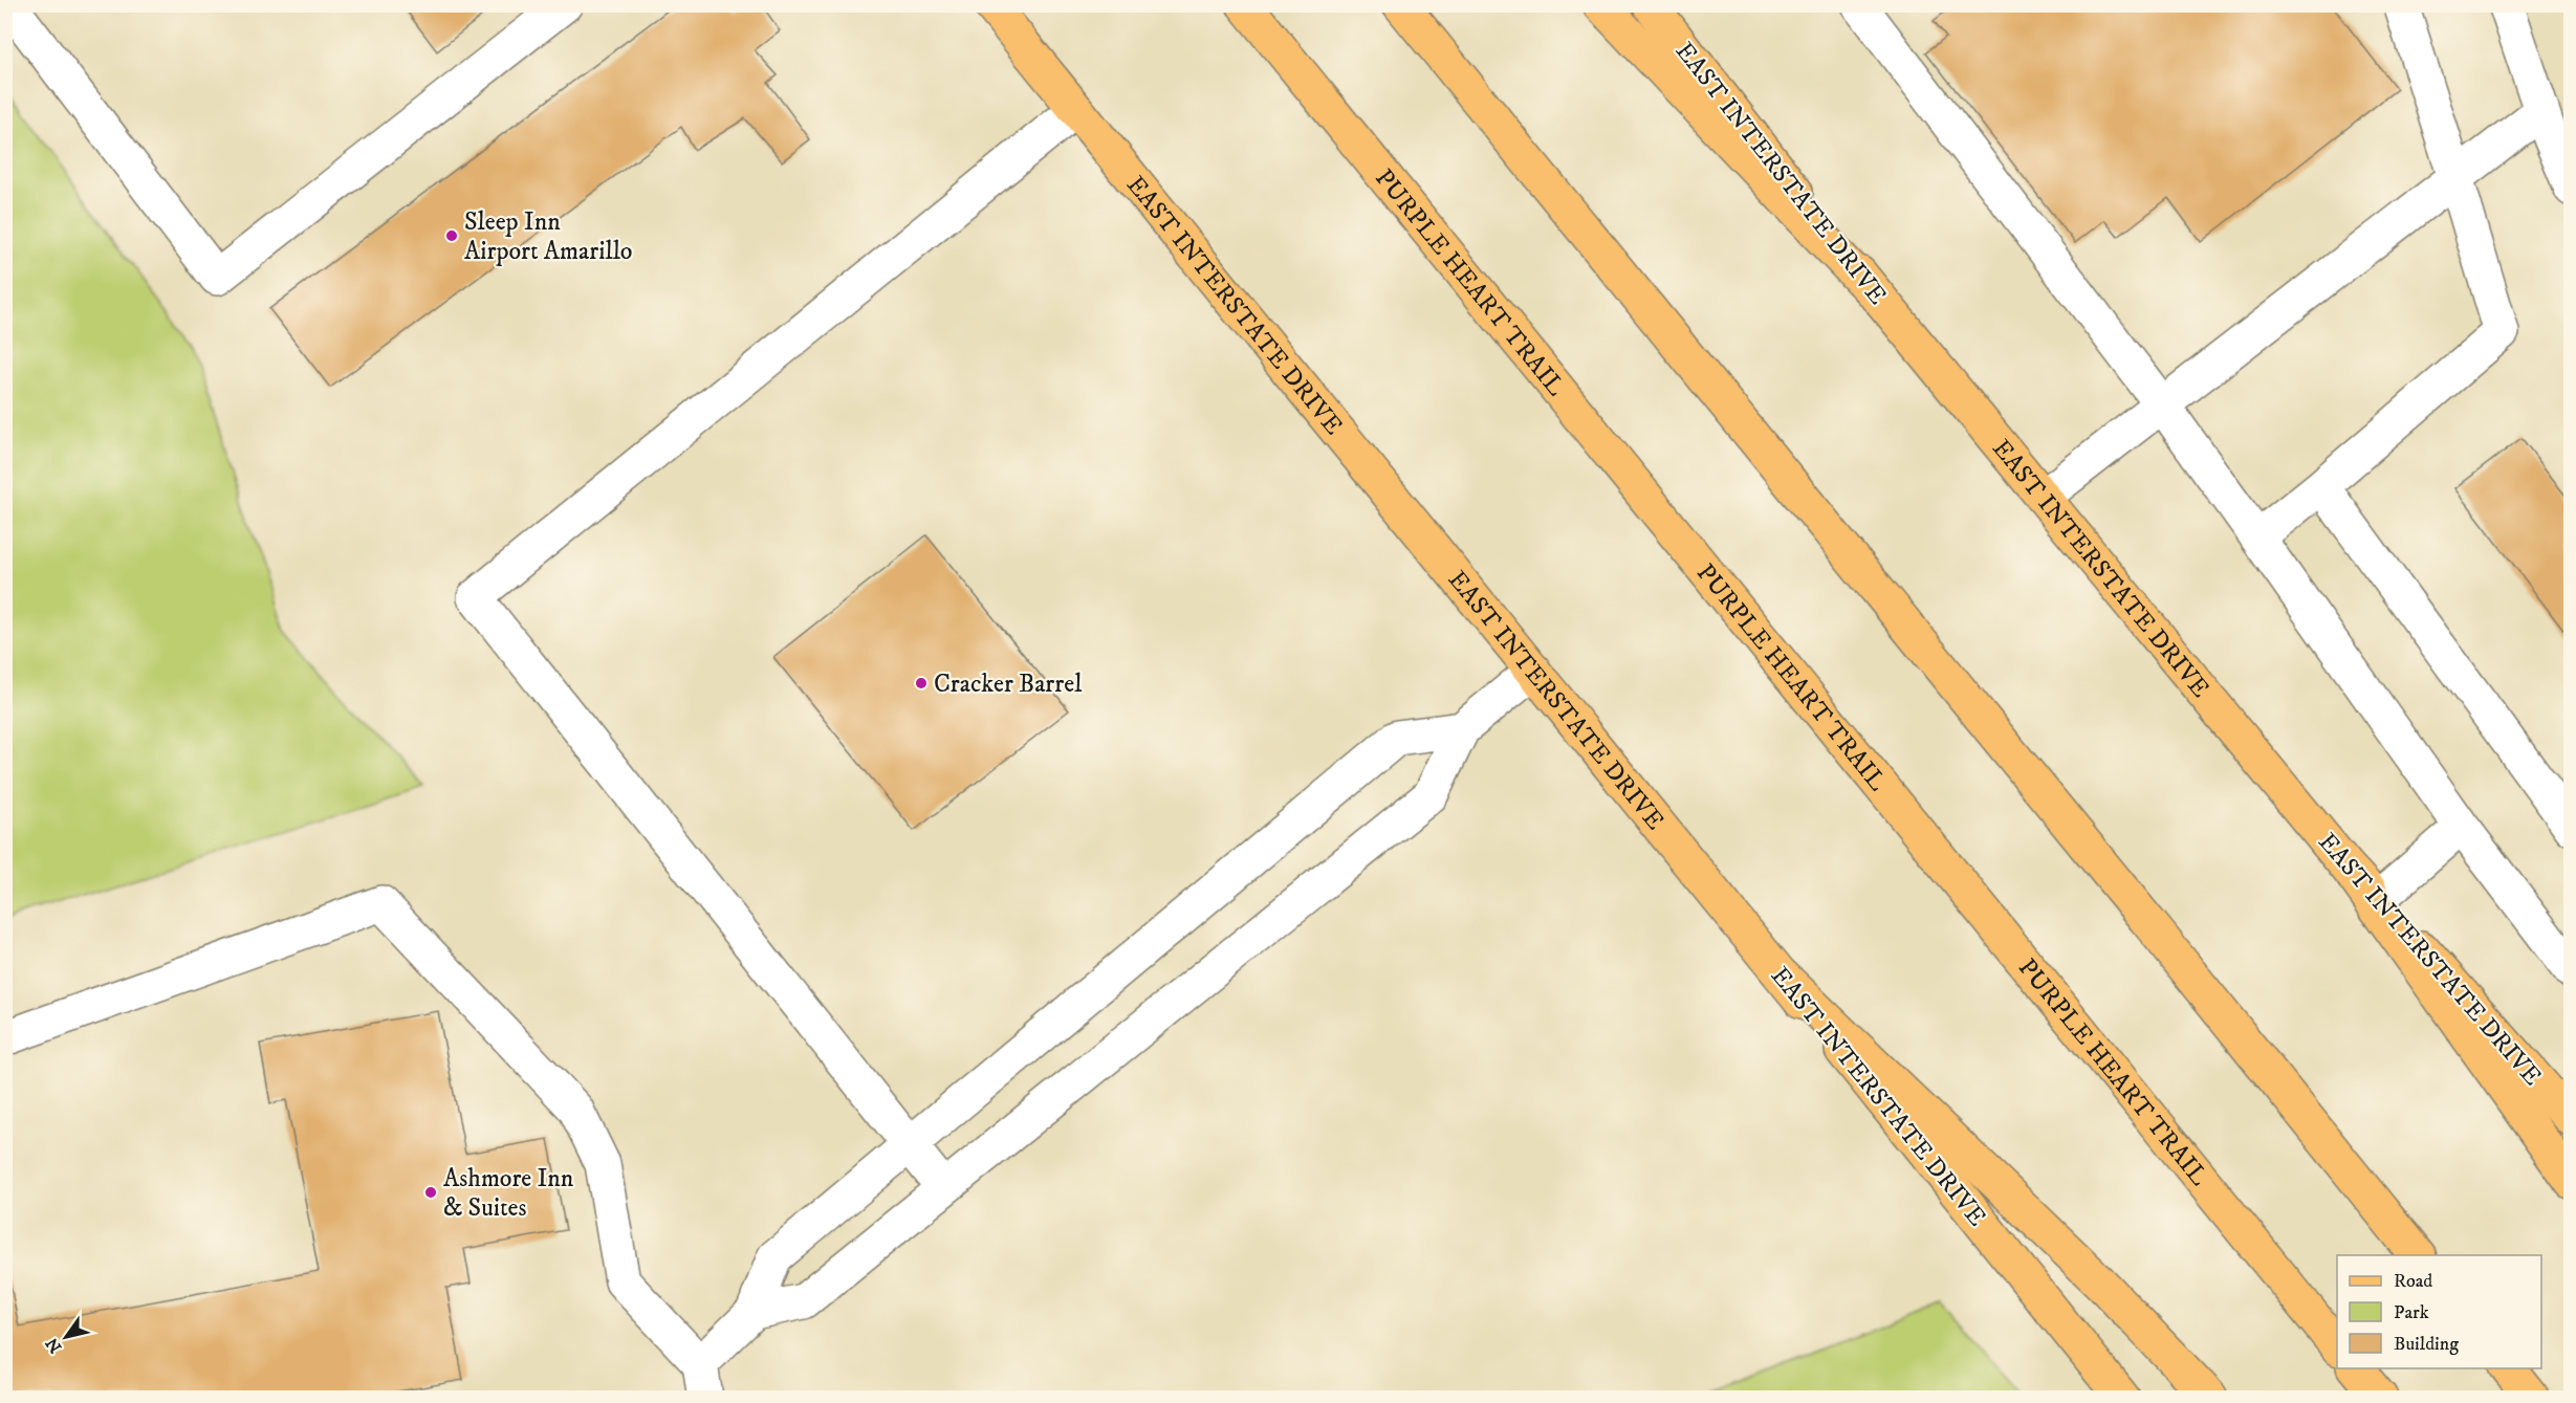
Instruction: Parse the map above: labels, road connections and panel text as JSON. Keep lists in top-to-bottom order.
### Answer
{
  "streets": {
    "main road": ["EAST INTERSTATE DRIVE", "PURPLE HEART TRAIL"]
  },
  "places": ["Sleep Inn Airport Amarillo", "Cracker Barrel", "Ashmore Inn & Suites"],
  "legend": ["Road", "Park", "Building"],
  "north": "bottom left"
}
